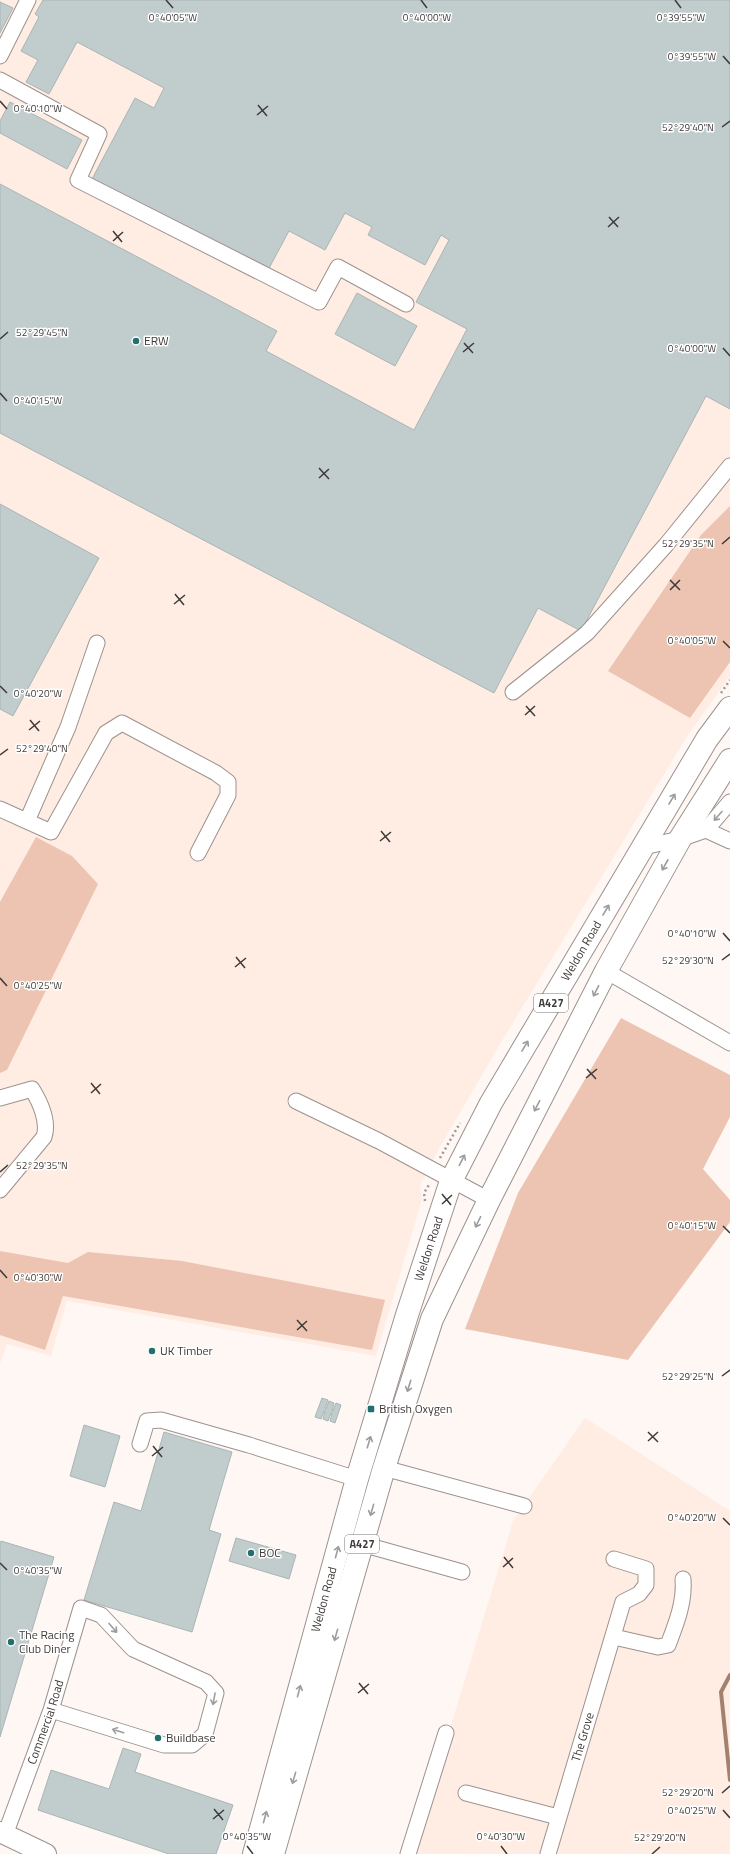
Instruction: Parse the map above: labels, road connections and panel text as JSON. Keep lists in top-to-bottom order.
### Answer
{
  "streets": {
    "highway": ["Weldon Road", "A427"],
    "street": ["Commercial Road", "The Grove"]
  },
  "crossings": [
    ["Weldon Road", "A427"]
  ],
  "places": {
    "other": [
      "ERW",
      "UK Timber",
      "BOC",
      "The Racing Club Diner",
      "Buildbase"
    ],
    "transit": ["British Oxygen"]
  },
  "coordinates": [
    "0°40'05\"W",
    "0°40'00\"W",
    "0°39'55\"W",
    "0°40'10\"W",
    "52°29'40\"N",
    "52°29'45\"N",
    "0°40'15\"W",
    "52°29'35\"N",
    "0°40'20\"W",
    "52°29'30\"N",
    "0°40'25\"W",
    "0°40'30\"W",
    "52°29'25\"N",
    "0°40'35\"W",
    "52°29'20\"N"
  ]
}
